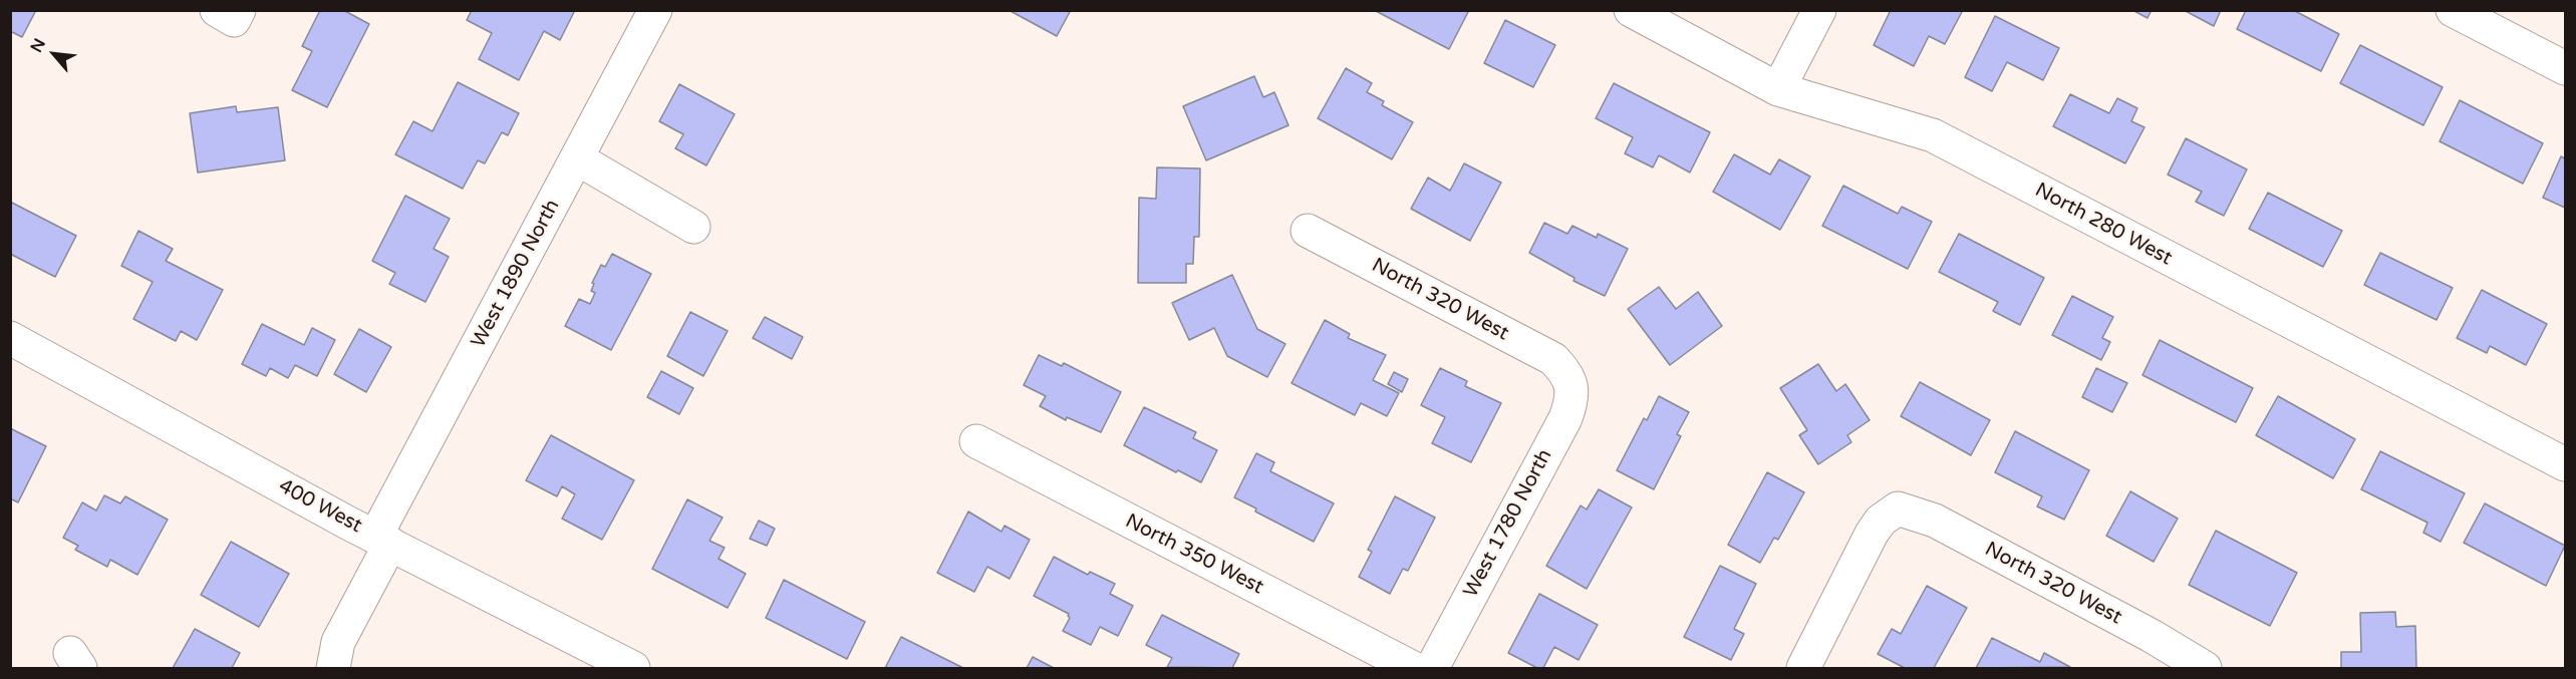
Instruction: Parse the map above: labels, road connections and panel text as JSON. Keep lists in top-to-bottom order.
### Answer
{
  "streets": {
    "street": [
      "North 280 West",
      "West 1890 North",
      "North 320 West",
      "400 West",
      "West 1780 North",
      "North 350 West"
    ]
  },
  "crossings": [
    ["West 1890 North", "400 West"],
    ["North 320 West", "West 1780 North"]
  ],
  "north": "top left"
}
